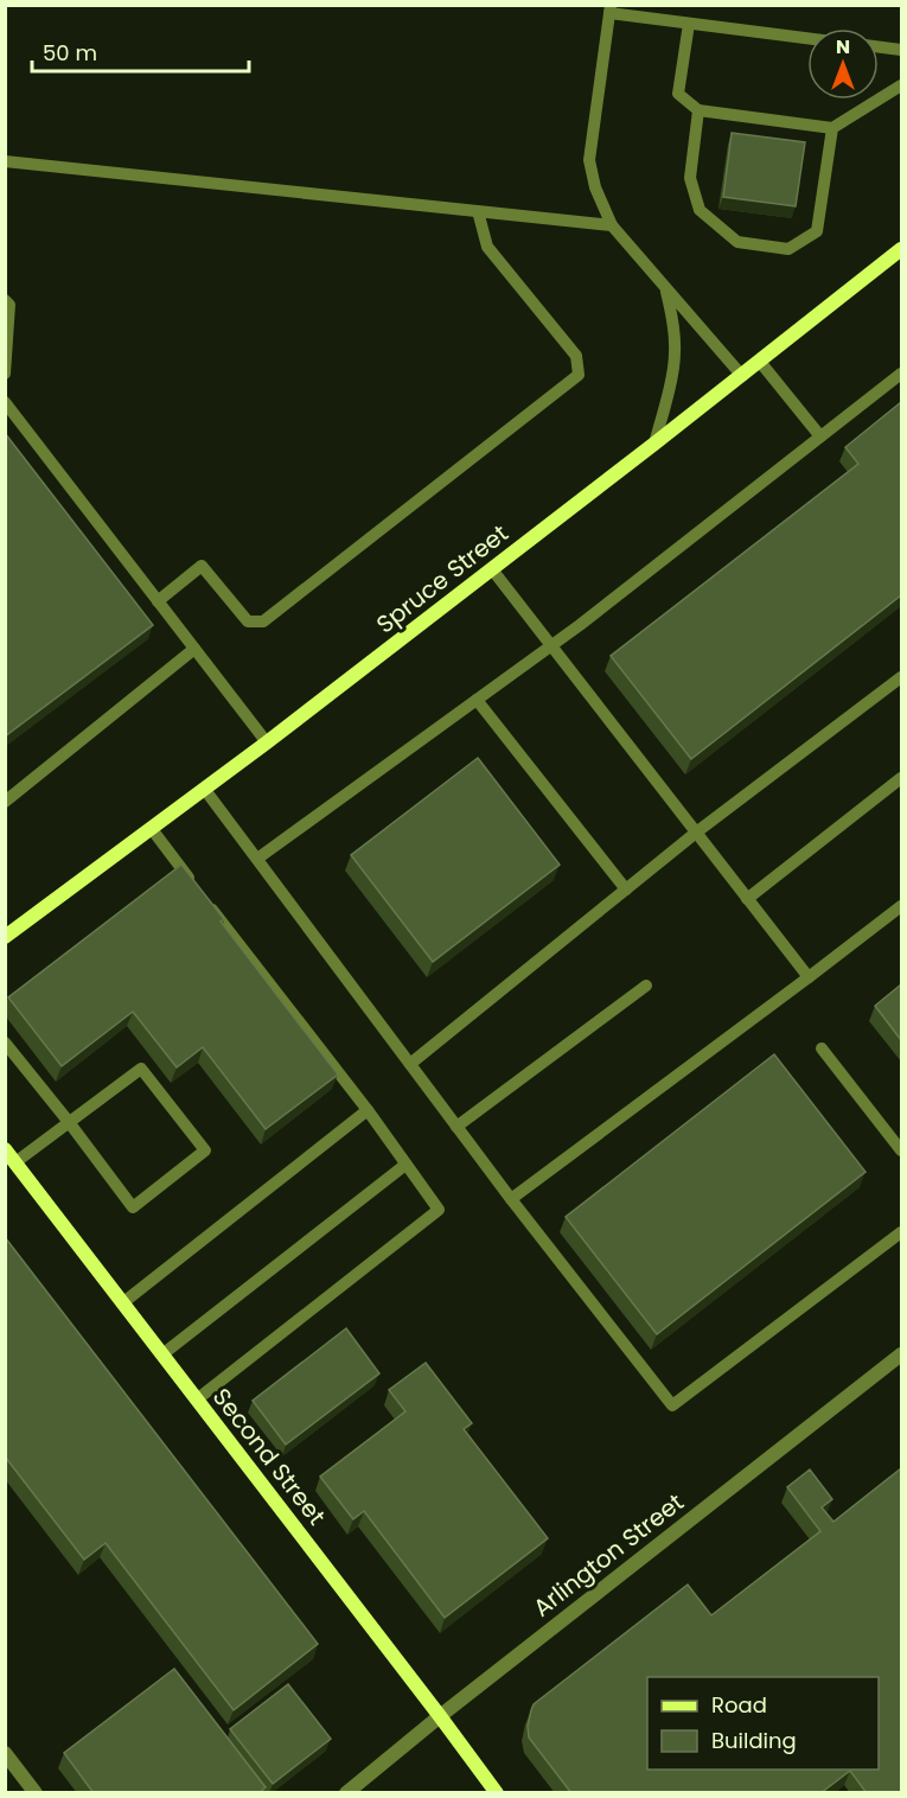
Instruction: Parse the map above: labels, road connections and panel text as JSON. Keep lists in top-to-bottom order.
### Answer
{
  "streets": {
    "street": ["Spruce Street", "Second Street", "Arlington Street"]
  },
  "crossings": [
    ["Second Street", "Arlington Street"]
  ],
  "legend": ["Road", "Building"],
  "scale_bar": "50 m",
  "north": "top"
}
